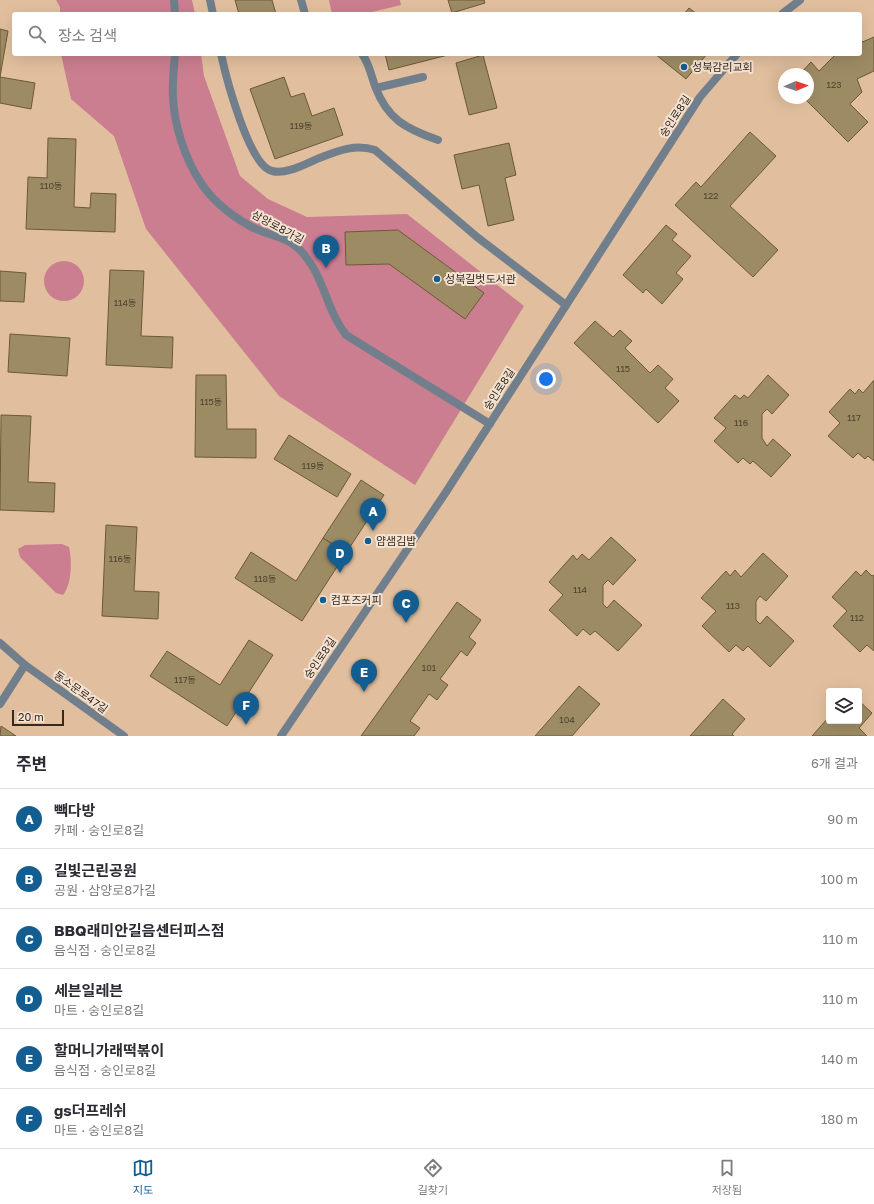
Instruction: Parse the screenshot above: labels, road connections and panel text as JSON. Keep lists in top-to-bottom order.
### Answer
{
  "streets": {
    "street": ["숭인로8길", "삼양로8가길", "동소문로47길"]
  },
  "crossings": [
    ["숭인로8길", "삼양로8가길"]
  ],
  "places": [
    "성북감리교회",
    "성북길벗도서관",
    "얌샘김밥",
    "컴포즈커피"
  ],
  "house_numbers": [
    "123",
    "119동",
    "110동",
    "122",
    "114동",
    "115",
    "115동",
    "117",
    "116",
    "119동",
    "116동",
    "118동",
    "114",
    "113",
    "112",
    "101",
    "117동",
    "104"
  ],
  "scale_bar": "20 m",
  "north": "right",
  "page": {
    "search": "장소 검색",
    "pins": [
      "B",
      "A",
      "D",
      "C",
      "E",
      "F"
    ],
    "scale": "20 m",
    "heading": ["주변", "6개 결과"],
    "list": [
      {
        "mark": "A",
        "name": "빽다방",
        "note": "카페 · 숭인로8길",
        "value": "90 m"
      },
      {
        "mark": "B",
        "name": "길빛근린공원",
        "note": "공원 · 삼양로8가길",
        "value": "100 m"
      },
      {
        "mark": "C",
        "name": "BBQ래미안길음센터피스점",
        "note": "음식점 · 숭인로8길",
        "value": "110 m"
      },
      {
        "mark": "D",
        "name": "세븐일레븐",
        "note": "마트 · 숭인로8길",
        "value": "110 m"
      },
      {
        "mark": "E",
        "name": "할머니가래떡볶이",
        "note": "음식점 · 숭인로8길",
        "value": "140 m"
      },
      {
        "mark": "F",
        "name": "gs더프레쉬",
        "note": "마트 · 숭인로8길",
        "value": "180 m"
      }
    ],
    "nav": ["지도", "길찾기", "저장됨"]
  }
}
